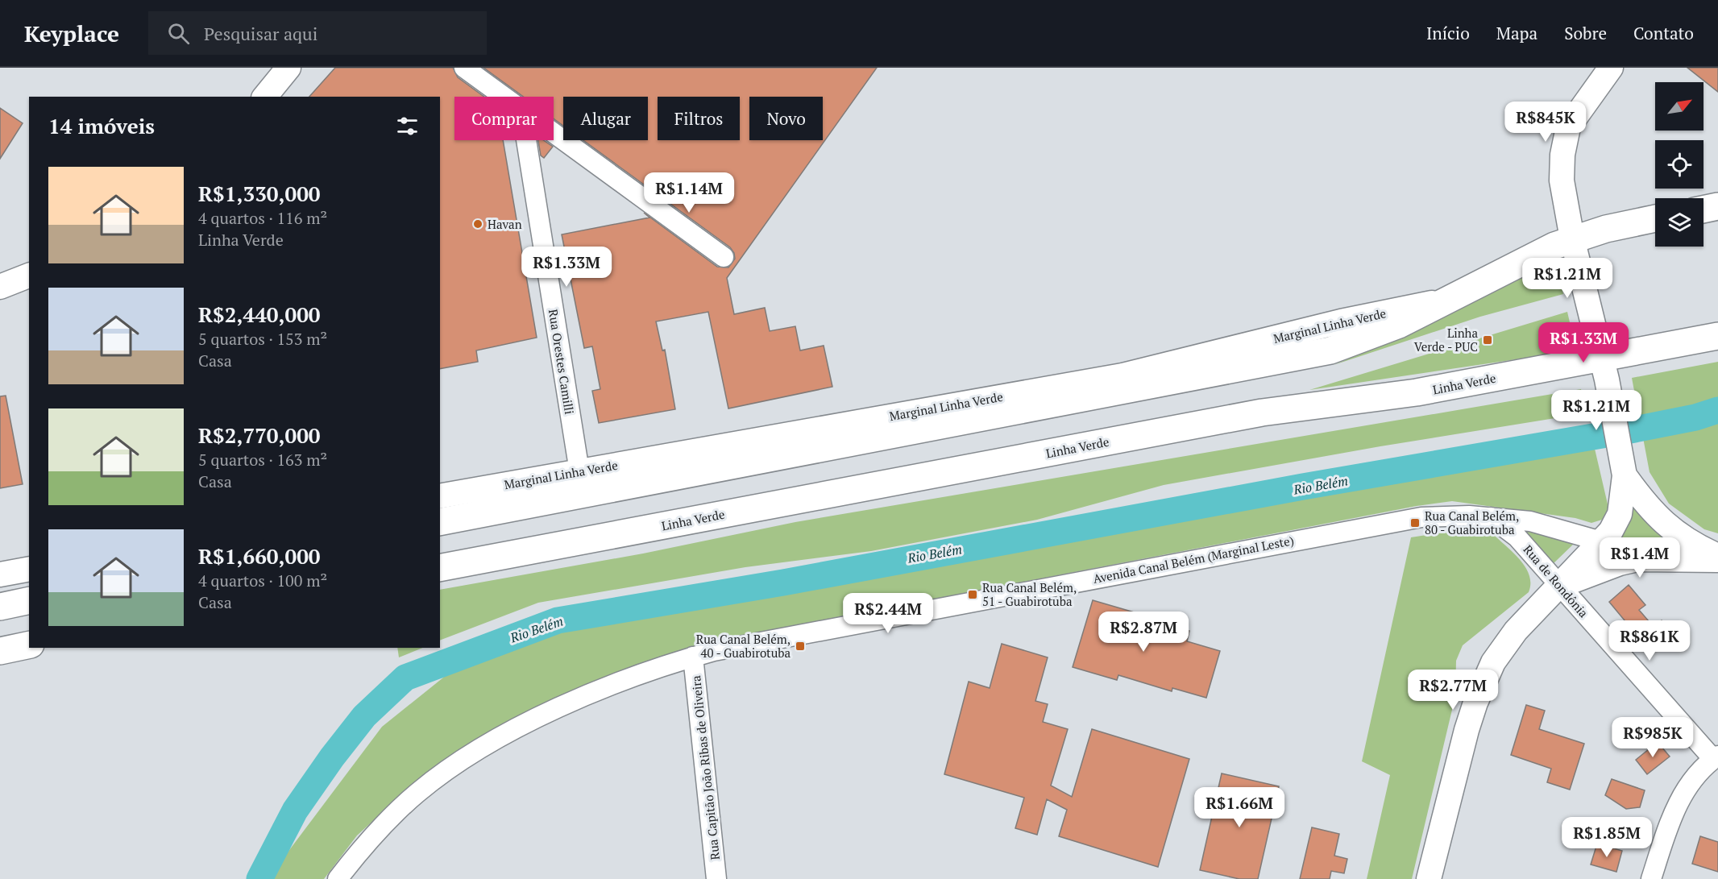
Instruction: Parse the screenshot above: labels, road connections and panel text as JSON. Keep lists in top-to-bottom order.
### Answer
{
  "streets": {
    "highway": ["Linha Verde"],
    "main road": ["Marginal Linha Verde"],
    "street": [
      "Rua Orestes Camilli",
      "Avenida Canal Belém (Marginal Leste)",
      "Rua de Rondônia",
      "Rua Capitão João Ribas de Oliveira"
    ]
  },
  "crossings": [
    ["Marginal Linha Verde", "Rua Orestes Camilli"],
    ["Avenida Canal Belém (Marginal Leste)", "Rua de Rondônia"],
    ["Avenida Canal Belém (Marginal Leste)", "Rua Capitão João Ribas de Oliveira"]
  ],
  "water": ["Rio Belém"],
  "places": {
    "other": ["Havan"],
    "transit": [
      "Linha Verde - PUC",
      "Rua Canal Belém, 80 - Guabirotuba",
      "Rua Canal Belém, 51 - Guabirotuba",
      "Rua Canal Belém, 40 - Guabirotuba"
    ]
  },
  "north": "top right",
  "page": {
    "header": "Keyplace",
    "search": "Pesquisar aqui",
    "nav": [
      "Início",
      "Mapa",
      "Sobre",
      "Contato"
    ],
    "chip": [
      "Comprar",
      "Alugar",
      "Filtros",
      "Novo"
    ],
    "heading": "14 imóveis",
    "price": [
      "R$845K",
      "R$1.14M",
      "R$1.33M",
      "R$1.21M",
      "R$1.33M",
      "R$1.21M",
      "R$1.4M",
      "R$2.44M",
      "R$2.87M",
      "R$861K",
      "R$2.77M",
      "R$985K",
      "R$1.66M",
      "R$1.85M"
    ],
    "list": [
      {
        "name": "R$1,330,000",
        "note": "4 quartos · 116 m² · Linha Verde"
      },
      {
        "name": "R$2,440,000",
        "note": "5 quartos · 153 m² · Casa"
      },
      {
        "name": "R$2,770,000",
        "note": "5 quartos · 163 m² · Casa"
      },
      {
        "name": "R$1,660,000",
        "note": "4 quartos · 100 m² · Casa"
      }
    ]
  }
}
